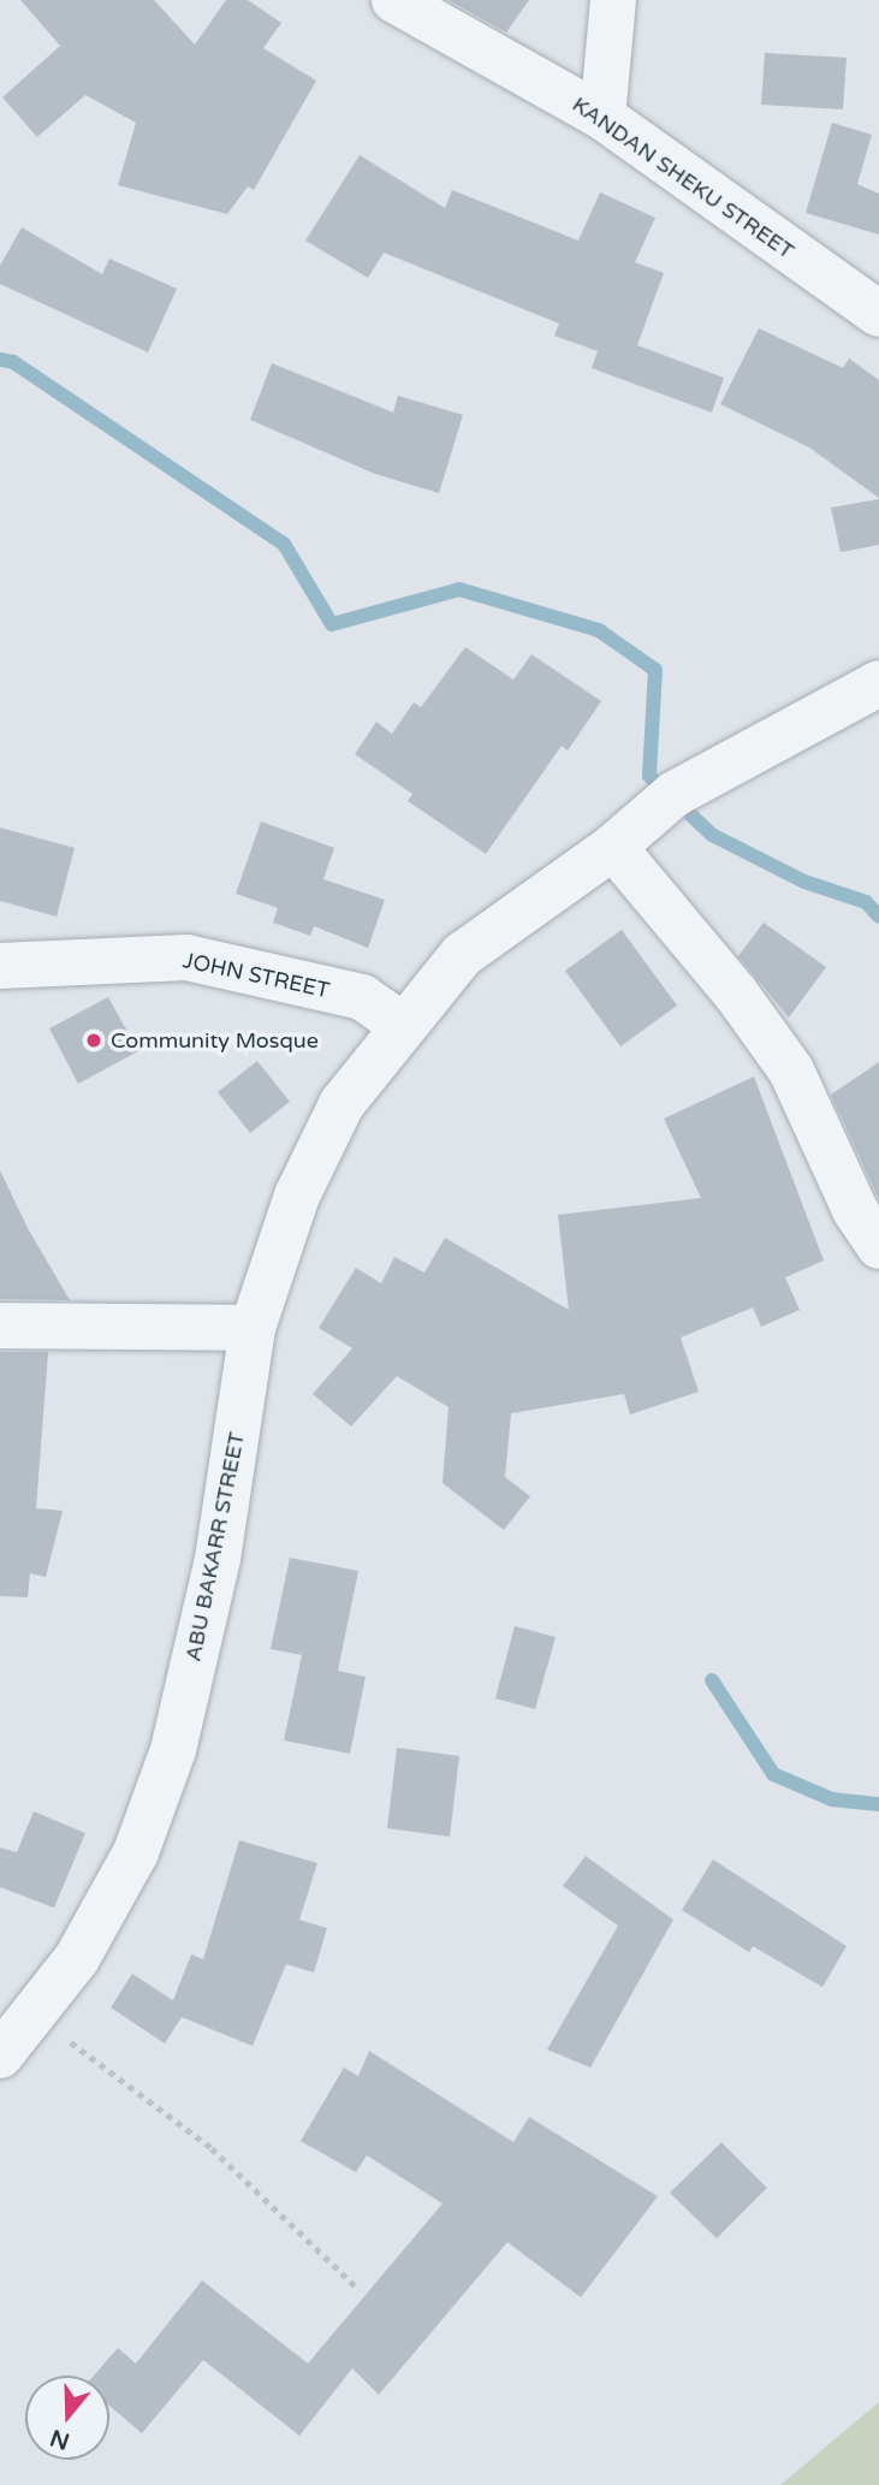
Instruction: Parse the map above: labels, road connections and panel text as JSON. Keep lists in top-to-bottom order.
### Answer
{
  "streets": {
    "street": ["KANDAN SHEKU STREET", "JOHN STREET", "ABU BAKARR STREET"]
  },
  "crossings": [
    ["JOHN STREET", "ABU BAKARR STREET"]
  ],
  "places": ["Community Mosque"],
  "north": "bottom"
}
